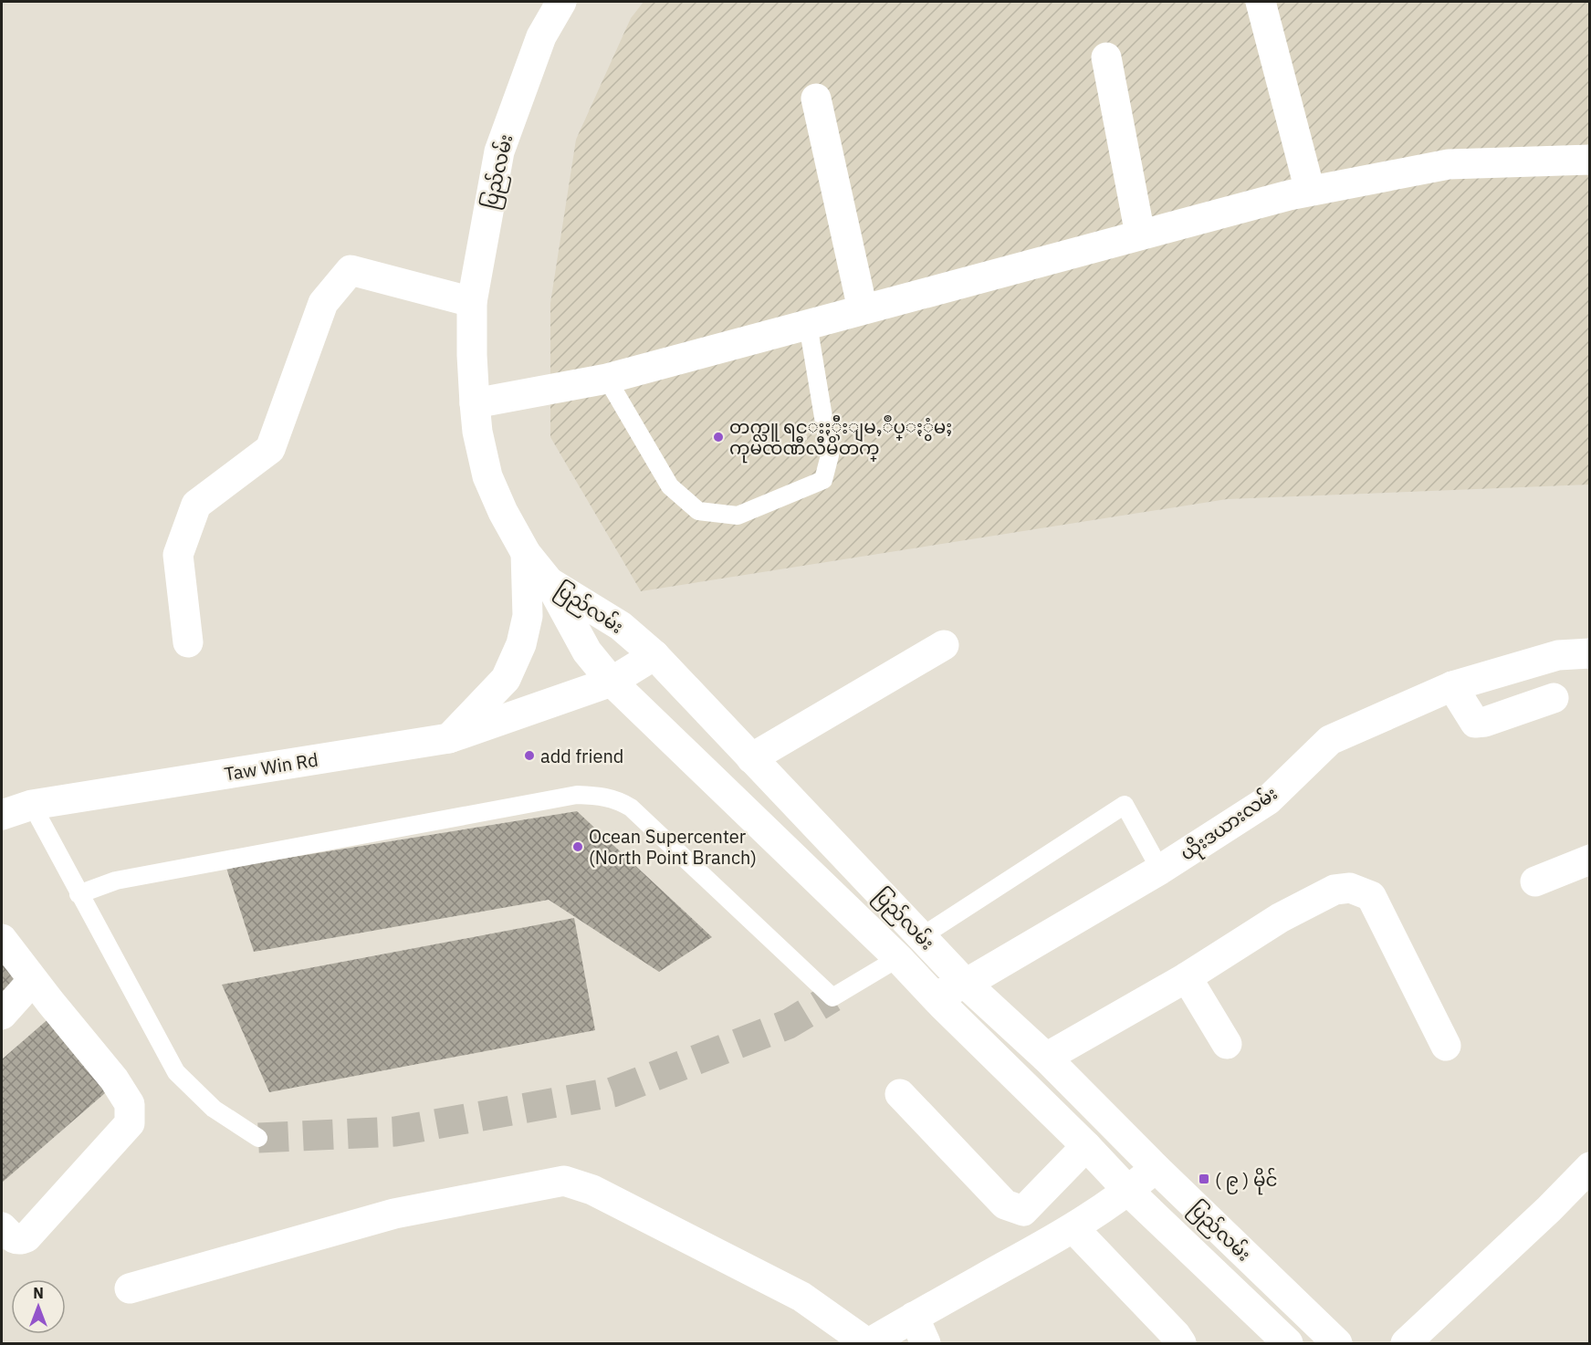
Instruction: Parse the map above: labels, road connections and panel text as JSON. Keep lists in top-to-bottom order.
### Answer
{
  "streets": {
    "main road": ["ပြည်လမ်း", "Taw Win Rd", "ယိုးဒယားလမ်း"]
  },
  "crossings": [
    ["ပြည်လမ်း", "Taw Win Rd"],
    ["ပြည်လမ်း", "ယိုးဒယားလမ်း"]
  ],
  "places": {
    "other": ["တက္လူ ရင္းႏွီးျမႇဳပ္ႏွံမႈ ကုမၸဏီလီမိတက္", "add friend", "Ocean Supercenter (North Point Branch)"],
    "transit": ["( ၉ ) မိုင်"]
  },
  "north": "top"
}
